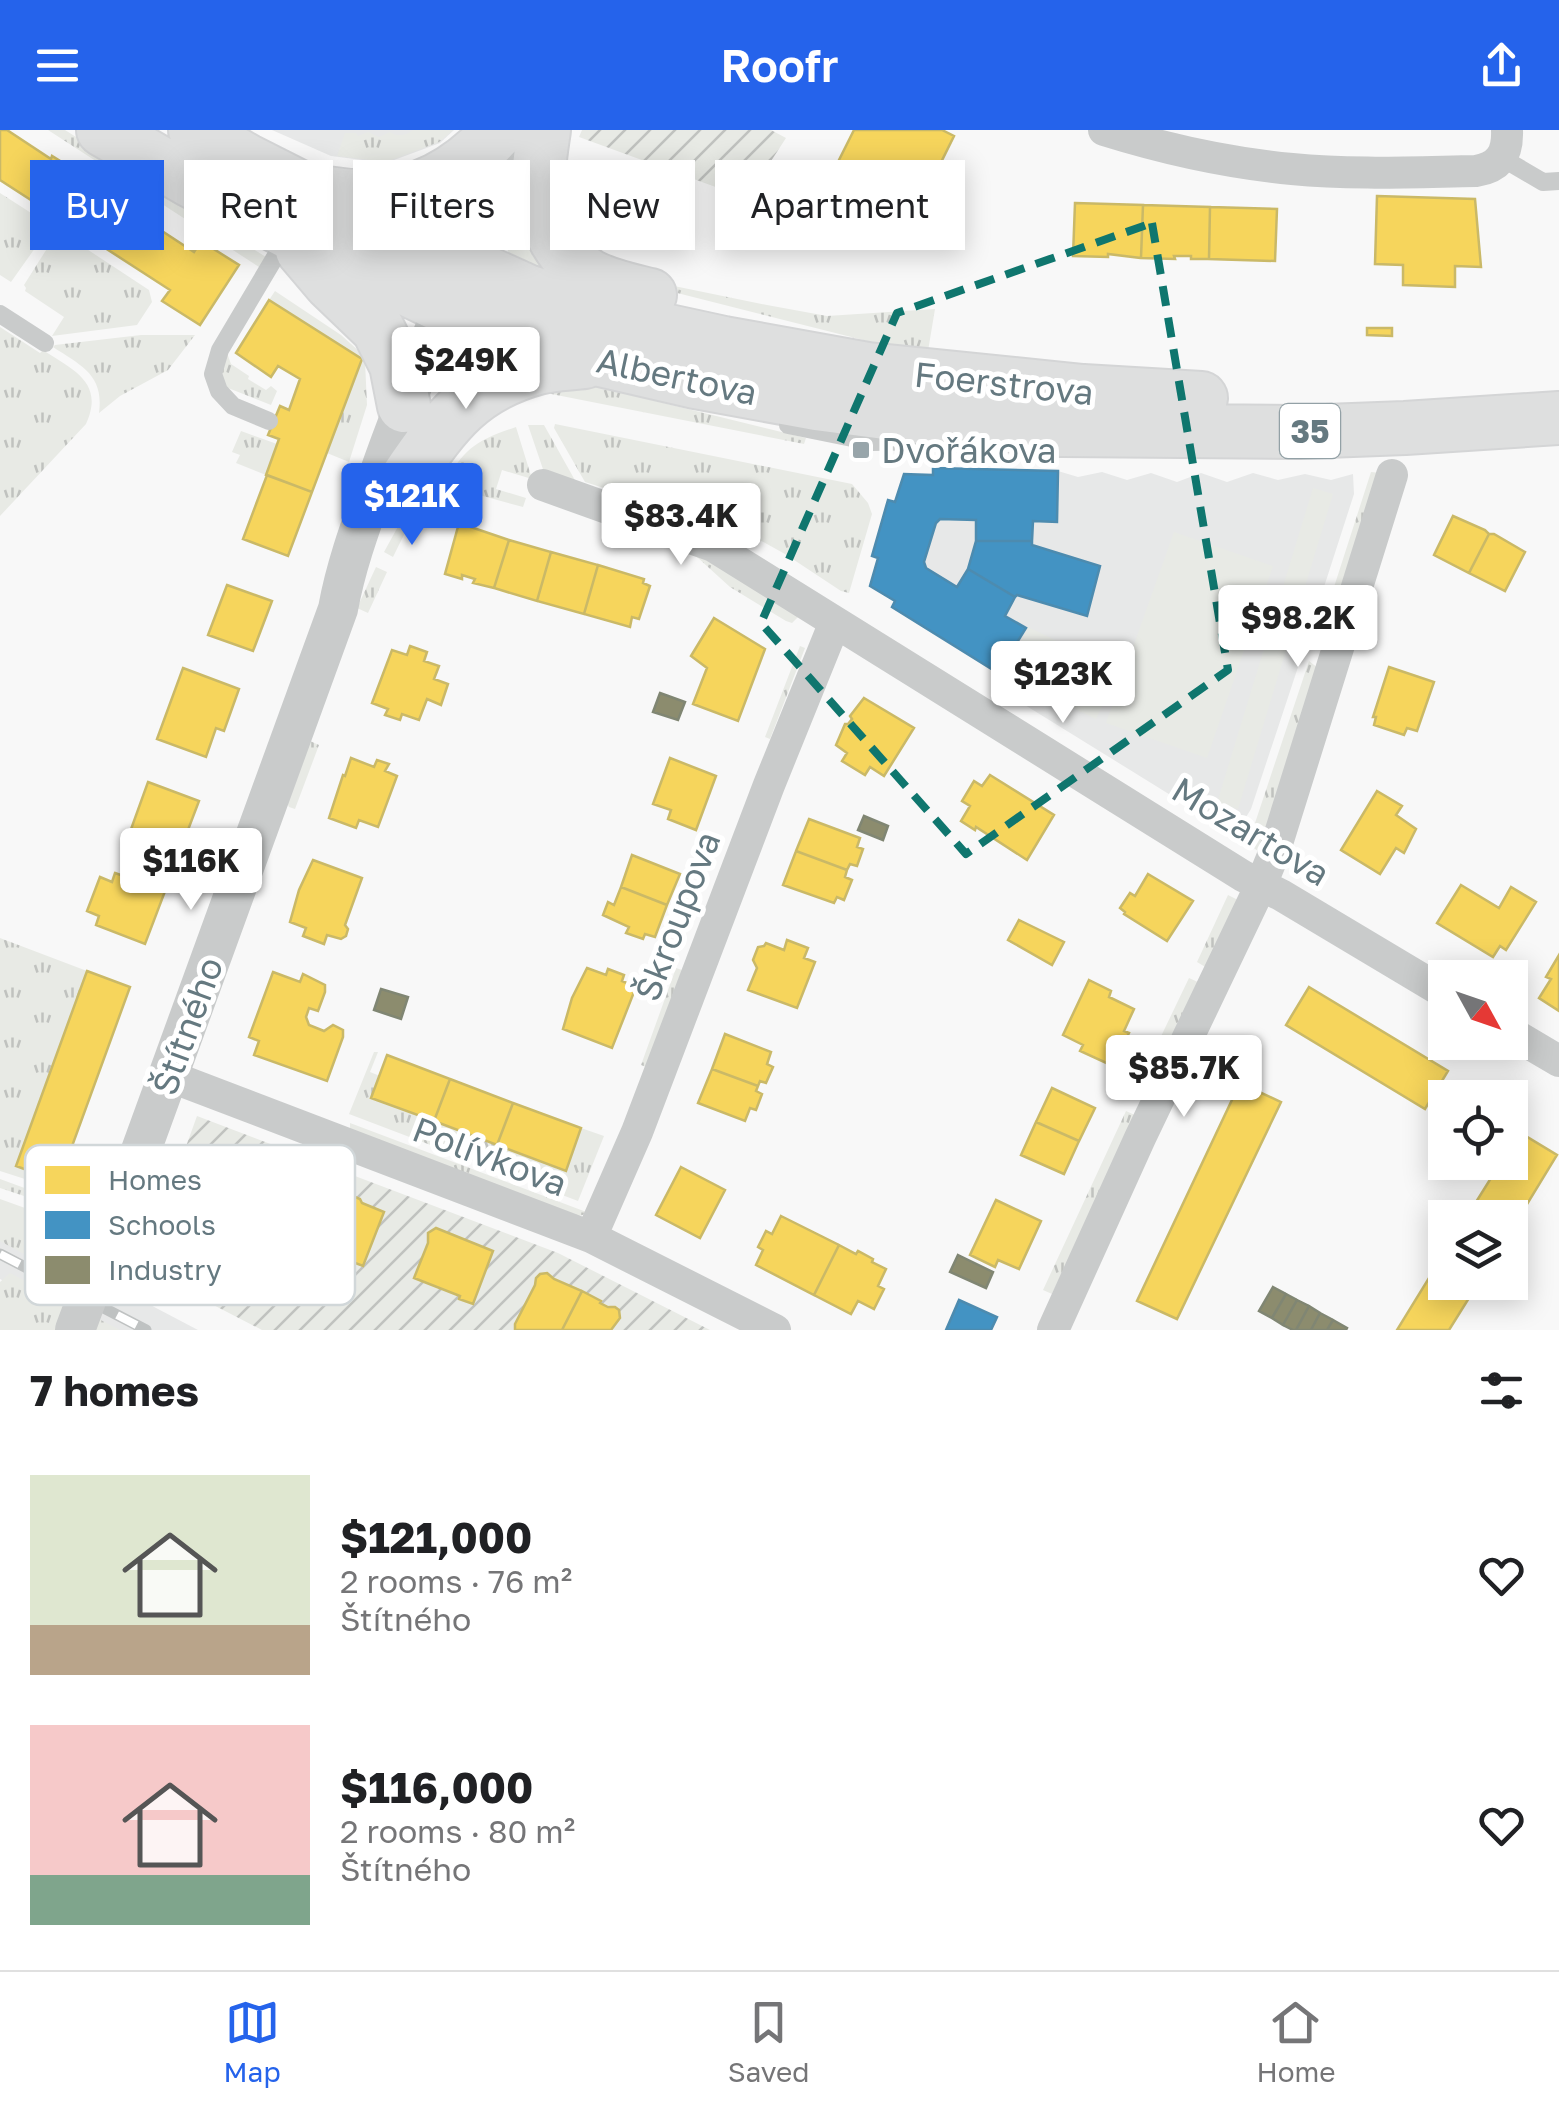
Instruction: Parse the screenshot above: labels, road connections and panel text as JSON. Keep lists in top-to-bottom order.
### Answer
{
  "streets": {
    "main road": ["Albertova", "Foerstrova", "35"],
    "street": [
      "Mozartova",
      "Škroupova",
      "Štítného",
      "Polívkova"
    ]
  },
  "crossings": [
    ["Albertova", "Foerstrova"],
    ["Albertova", "Štítného"],
    ["Foerstrova", "Štítného"],
    ["Mozartova", "Škroupova"],
    ["Škroupova", "Polívkova"],
    ["Štítného", "Polívkova"]
  ],
  "places": {
    "transit": ["Dvořákova"]
  },
  "legend": ["Homes", "Schools", "Industry"],
  "north": "bottom right",
  "page": {
    "header": "Roofr",
    "chip": [
      "Buy",
      "Rent",
      "Filters",
      "New",
      "Apartment"
    ],
    "price": [
      "$249K",
      "$121K",
      "$83.4K",
      "$98.2K",
      "$123K",
      "$116K",
      "$85.7K"
    ],
    "heading": "7 homes",
    "list": [
      {
        "name": "$121,000",
        "note": "2 rooms · 76 m² · Štítného"
      },
      {
        "name": "$116,000",
        "note": "2 rooms · 80 m² · Štítného"
      }
    ],
    "tabs": ["Map", "Saved", "Home"]
  }
}
